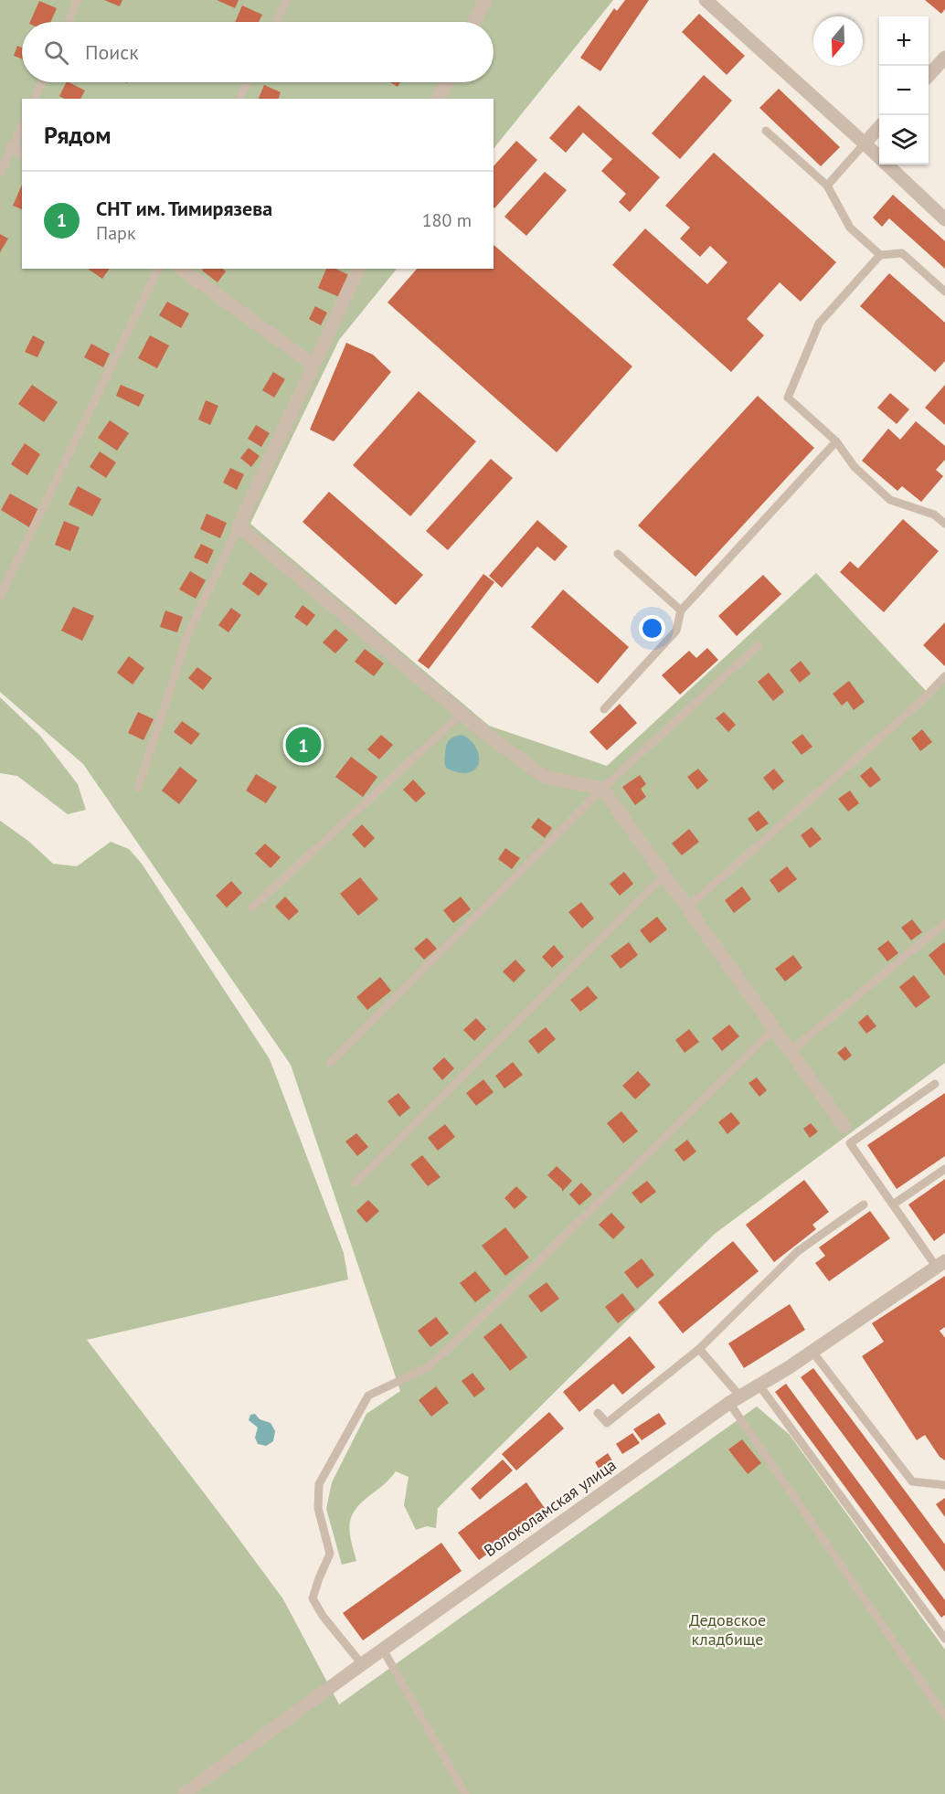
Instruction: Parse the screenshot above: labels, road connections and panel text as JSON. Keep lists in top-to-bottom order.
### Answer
{
  "streets": {
    "street": ["Волоколамская улица"]
  },
  "parks": ["Дедовское кладбище"],
  "north": "bottom",
  "page": {
    "map_buttons": ["+", "−"],
    "search": "Поиск",
    "heading": "Рядом",
    "list": [
      {
        "mark": "1",
        "name": "СНТ им. Тимирязева",
        "note": "Парк",
        "value": "180 m"
      }
    ],
    "pins": "1"
  }
}
